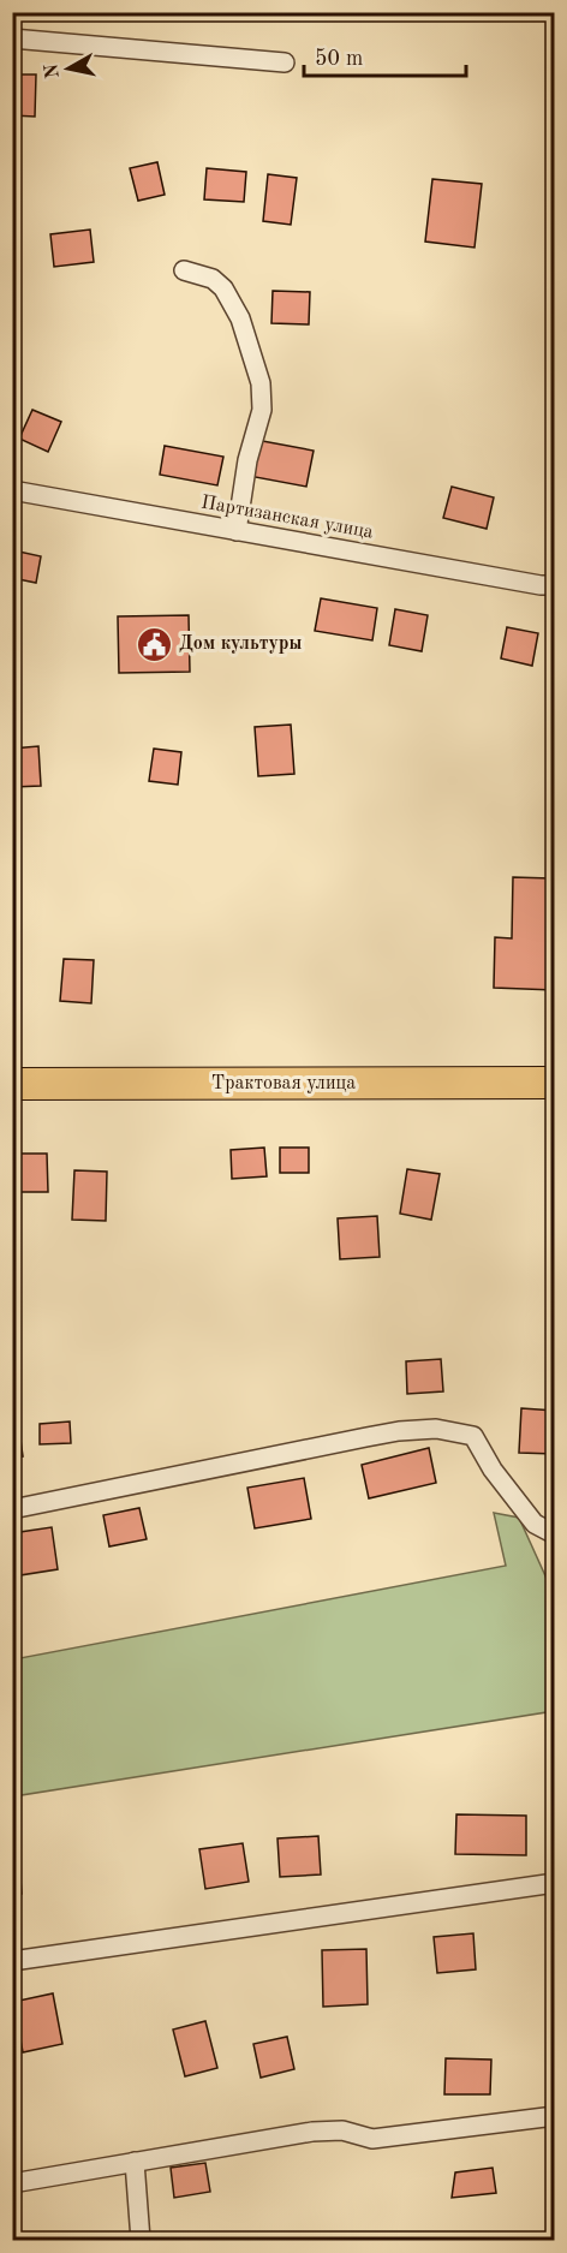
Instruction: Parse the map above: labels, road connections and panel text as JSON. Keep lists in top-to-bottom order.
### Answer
{
  "streets": {
    "highway": ["Трактовая улица"],
    "street": ["Партизанская улица"]
  },
  "places": {
    "public building": ["Дом культуры"]
  },
  "scale_bar": "50 m",
  "north": "left"
}
